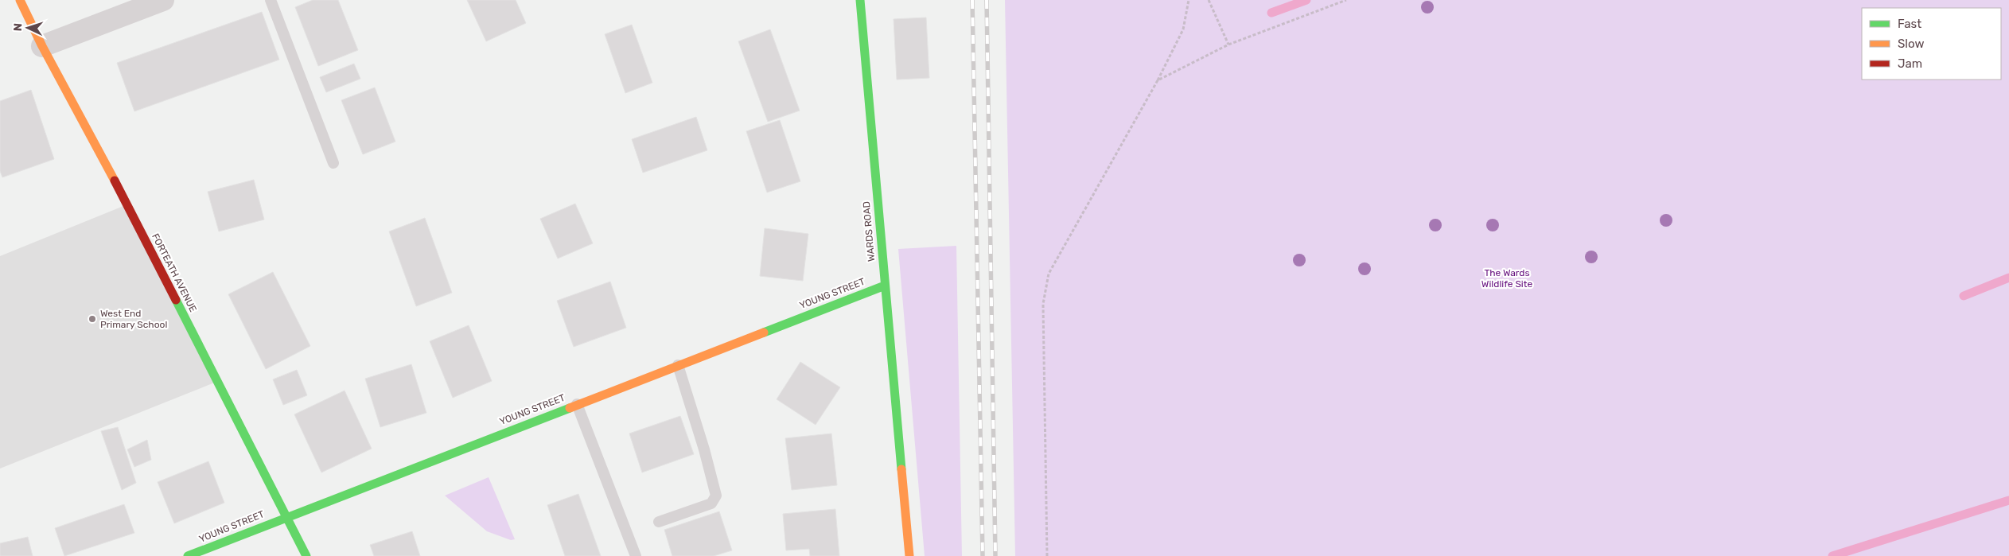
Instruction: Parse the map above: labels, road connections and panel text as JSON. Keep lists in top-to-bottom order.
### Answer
{
  "streets": {
    "street": ["WARDS ROAD", "FORTEATH AVENUE", "YOUNG STREET"]
  },
  "crossings": [
    ["WARDS ROAD", "YOUNG STREET"],
    ["FORTEATH AVENUE", "YOUNG STREET"]
  ],
  "parks": ["The Wards Wildlife Site"],
  "places": ["West End Primary School"],
  "legend": ["Fast", "Slow", "Jam"],
  "north": "left"
}
